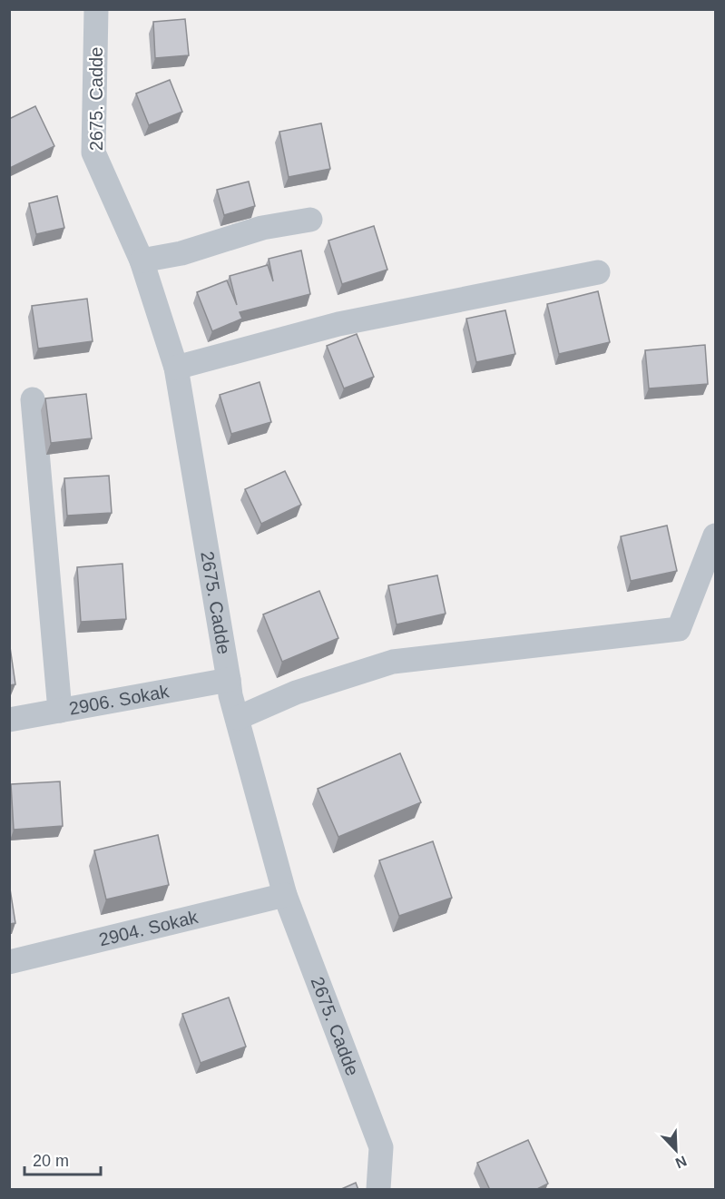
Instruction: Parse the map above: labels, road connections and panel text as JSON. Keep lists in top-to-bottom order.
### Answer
{
  "streets": {
    "street": ["2675. Cadde", "2906. Sokak", "2904. Sokak"]
  },
  "crossings": [
    ["2675. Cadde", "2906. Sokak"],
    ["2675. Cadde", "2904. Sokak"]
  ],
  "scale_bar": "20 m",
  "north": "bottom right"
}
